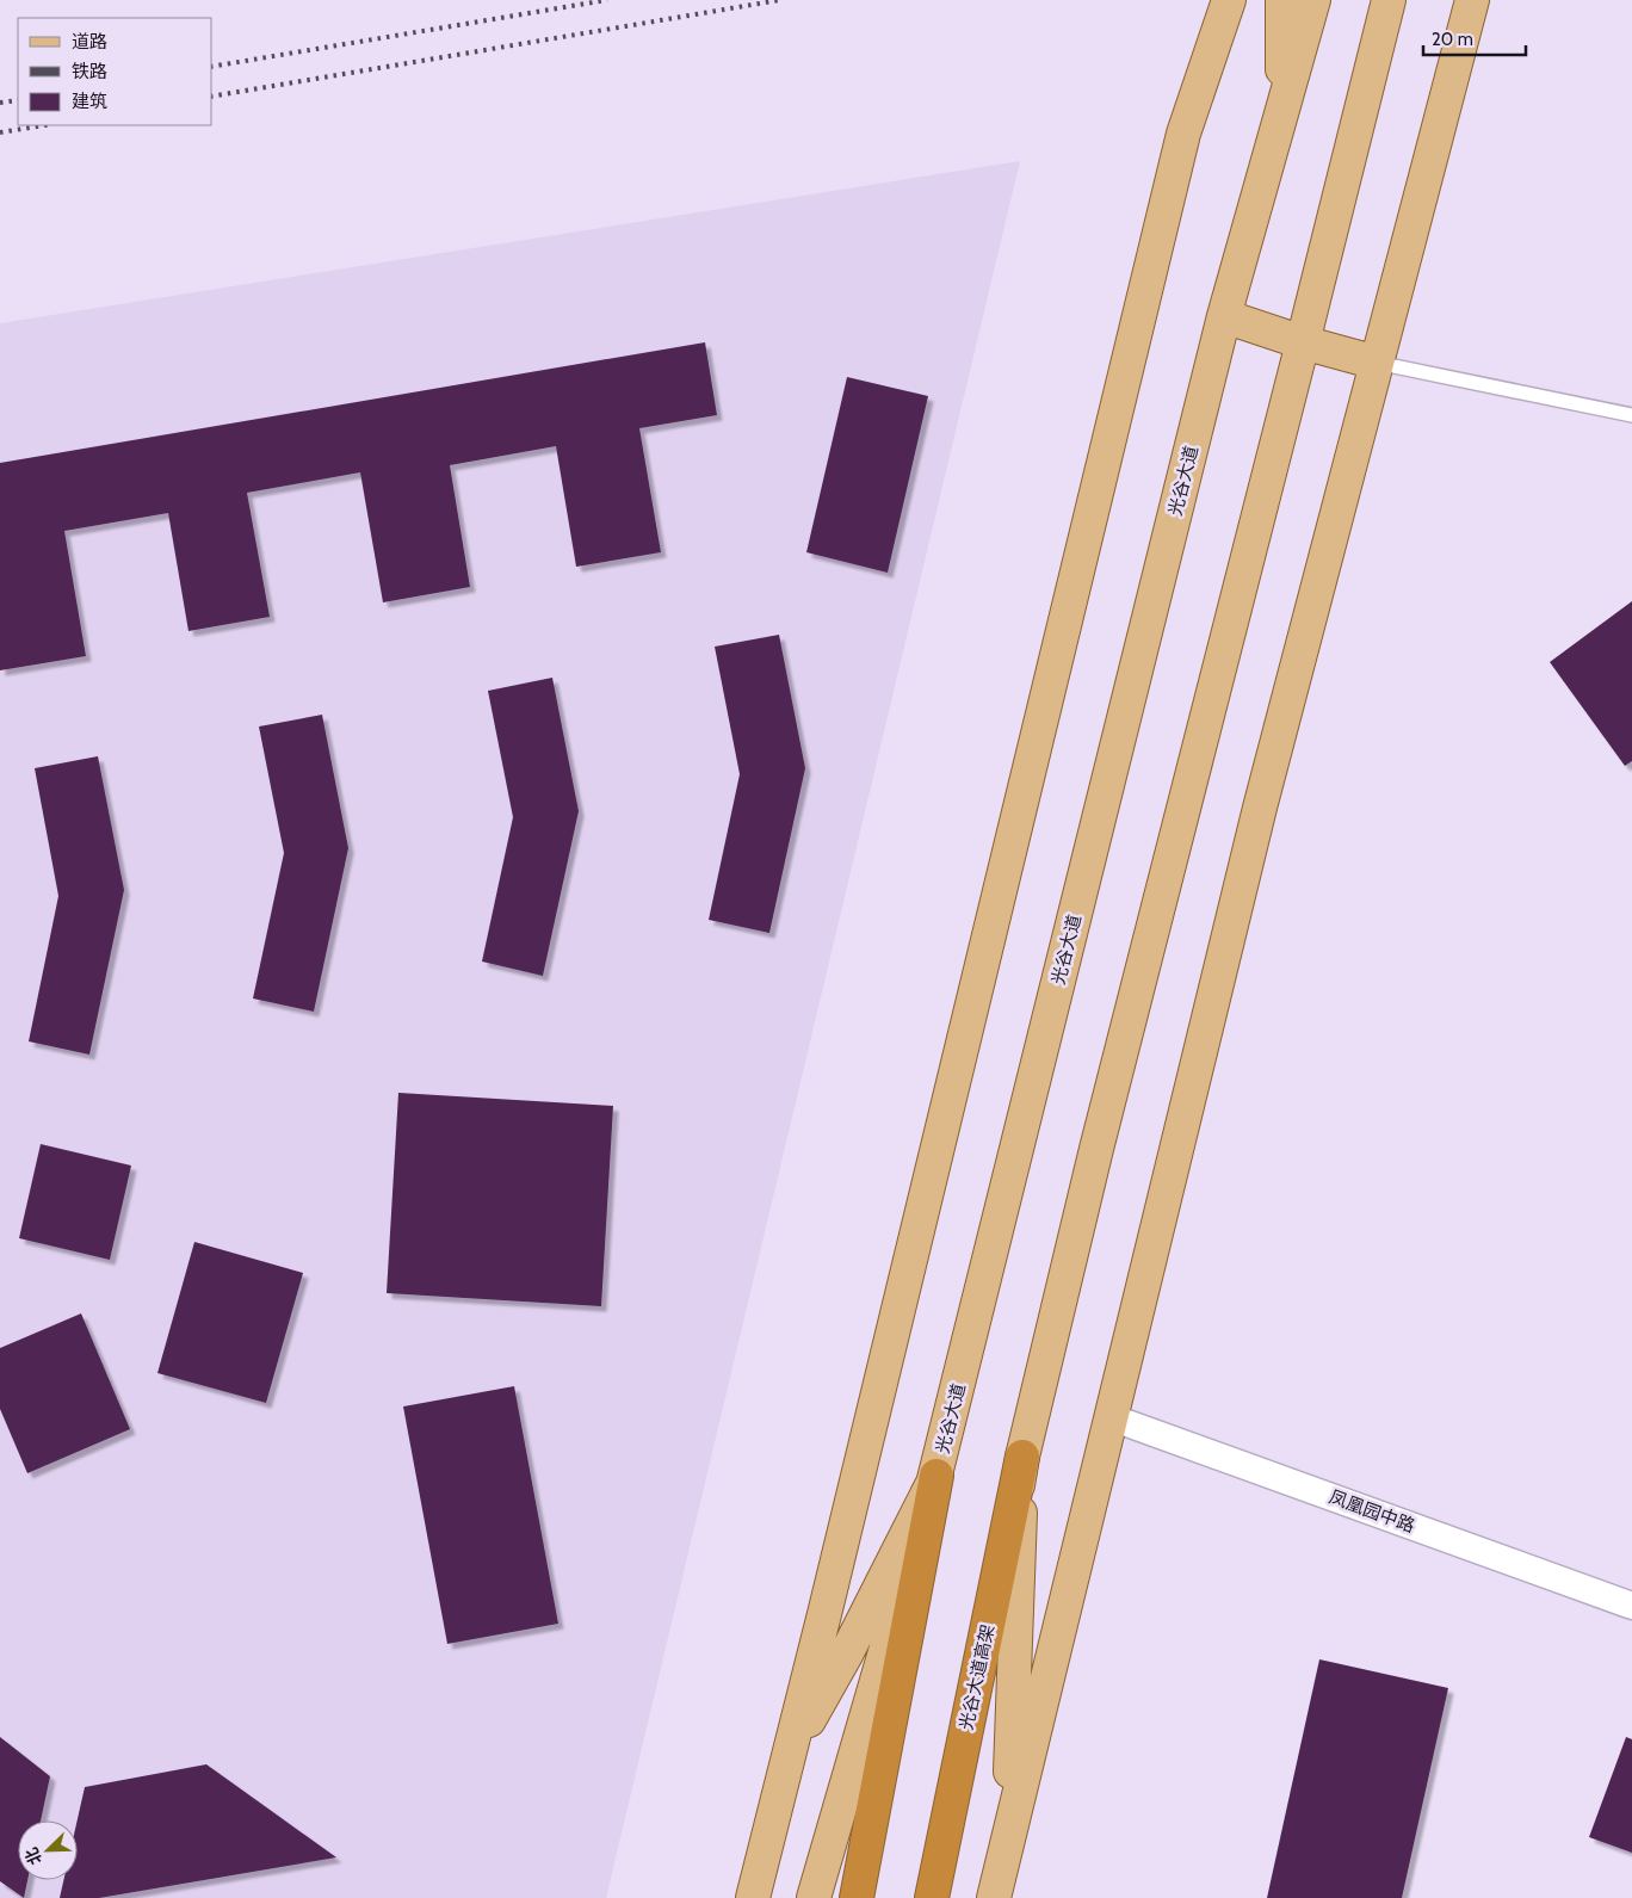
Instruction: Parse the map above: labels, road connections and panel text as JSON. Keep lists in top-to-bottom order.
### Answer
{
  "streets": {
    "highway": ["光谷大道高架"],
    "main road": ["光谷大道"],
    "street": ["凤凰园中路"]
  },
  "legend": ["道路", "铁路", "建筑"],
  "scale_bar": "20 m",
  "north": "bottom left"
}
